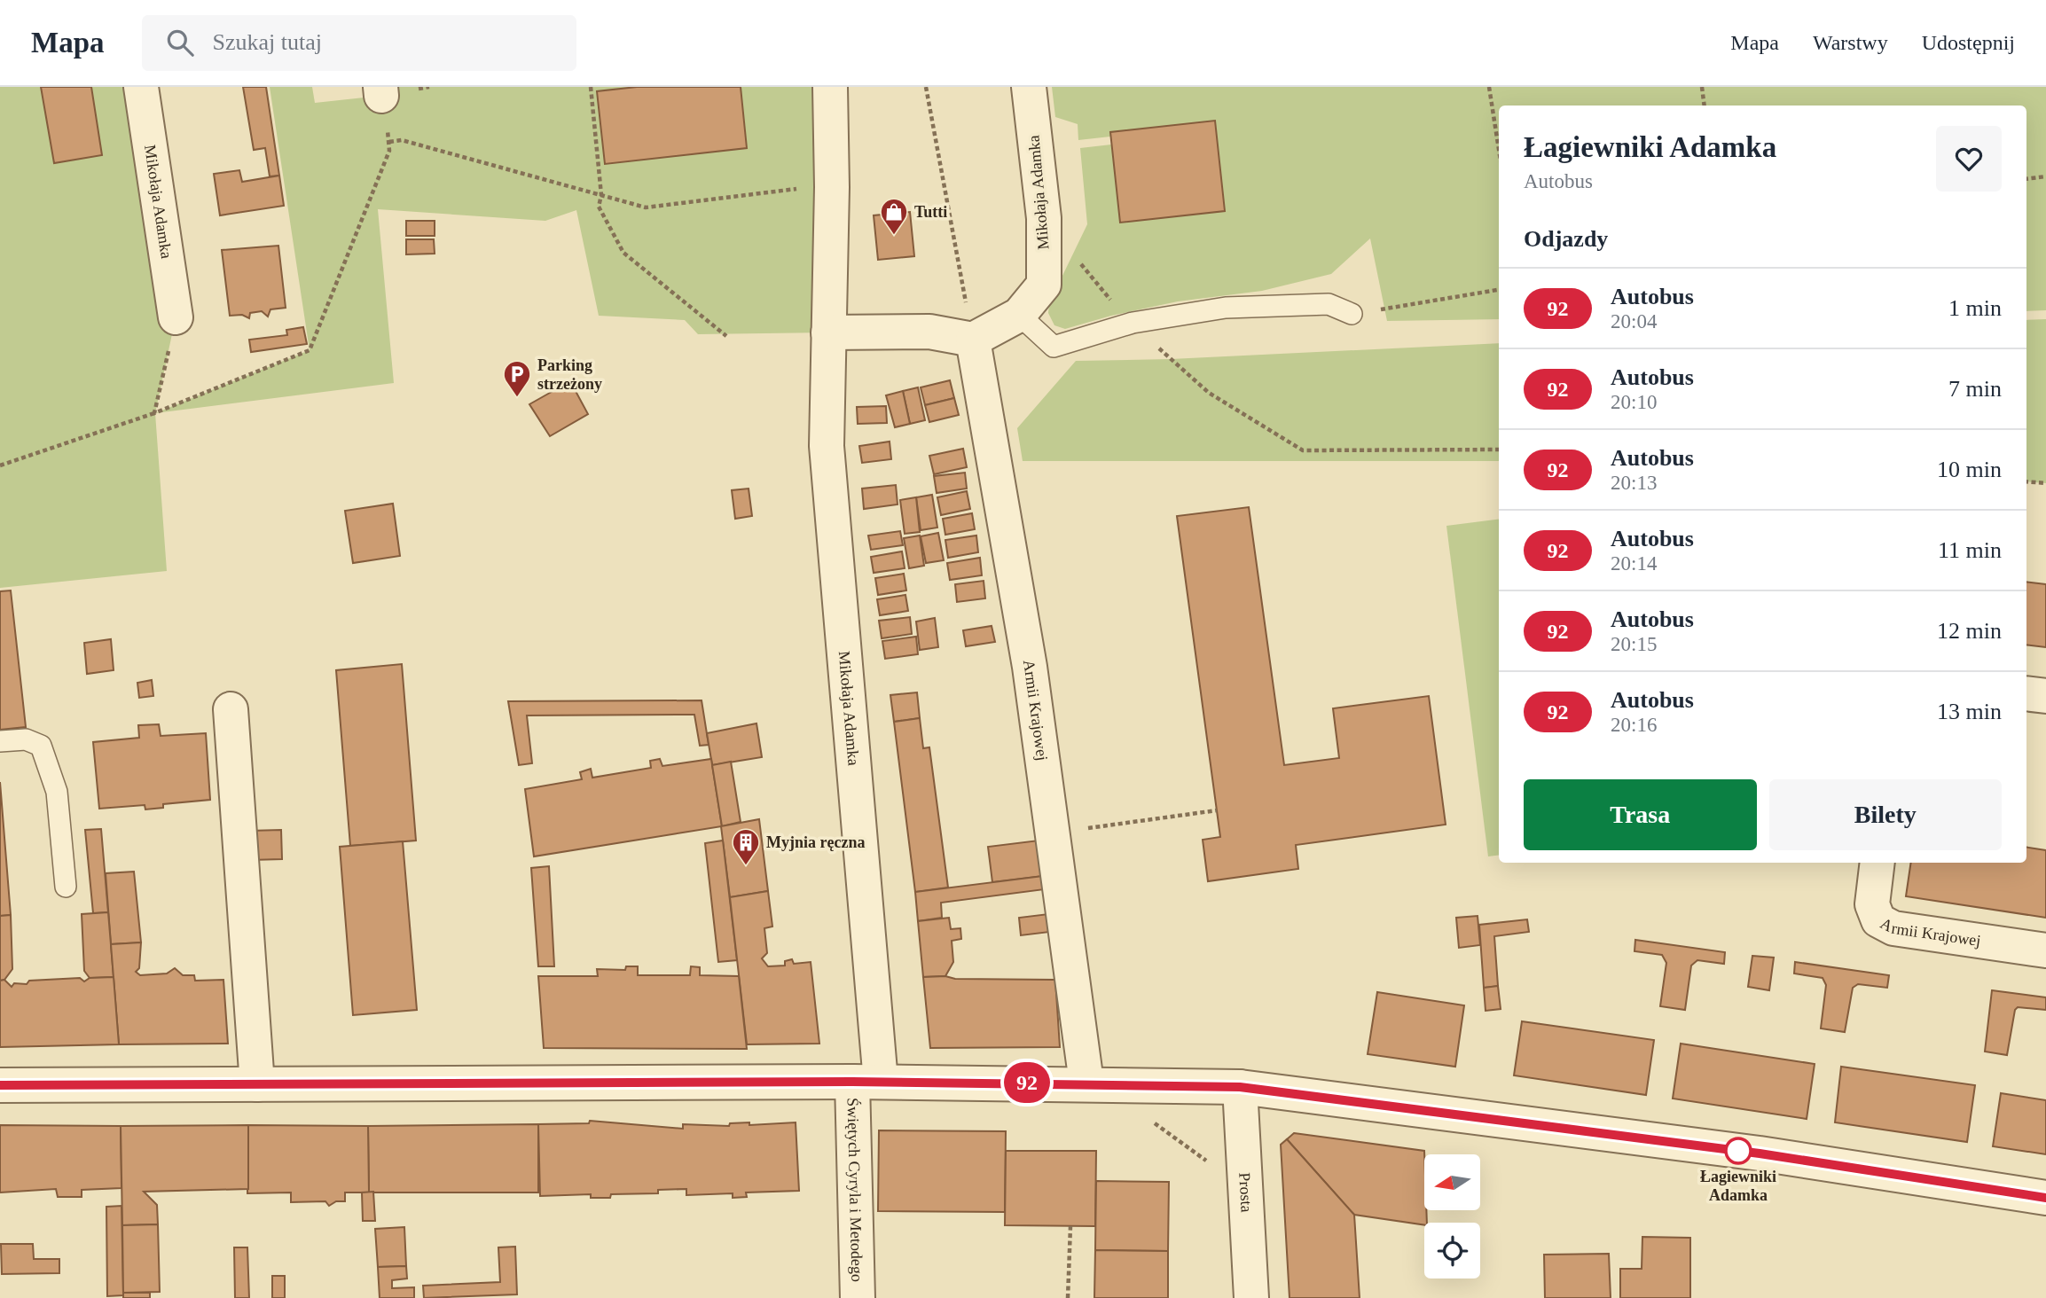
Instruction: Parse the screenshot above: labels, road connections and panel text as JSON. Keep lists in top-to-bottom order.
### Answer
{
  "streets": {
    "street": [
      "Mikołaja Adamka",
      "Armii Krajowej",
      "Świętych Cyryla i Metodego",
      "Prosta"
    ]
  },
  "crossings": [
    ["Mikołaja Adamka", "Armii Krajowej"],
    ["Mikołaja Adamka", "Świętych Cyryla i Metodego"]
  ],
  "places": {
    "shop": ["Tutti"],
    "parking": ["Parking strzeżony"],
    "building": ["Myjnia ręczna"],
    "other": ["Łagiewniki Adamka"]
  },
  "lines": ["bus line 92"],
  "north": "left",
  "page": {
    "header": "Mapa",
    "search": "Szukaj tutaj",
    "nav": ["Mapa", "Warstwy", "Udostępnij"],
    "on_map": "92",
    "heading": [
      ["Łagiewniki Adamka", "Autobus"],
      "Odjazdy"
    ],
    "list": [
      {
        "mark": "92",
        "name": "Autobus",
        "note": "20:04",
        "value": "1 min"
      },
      {
        "mark": "92",
        "name": "Autobus",
        "note": "20:10",
        "value": "7 min"
      },
      {
        "mark": "92",
        "name": "Autobus",
        "note": "20:13",
        "value": "10 min"
      },
      {
        "mark": "92",
        "name": "Autobus",
        "note": "20:14",
        "value": "11 min"
      },
      {
        "mark": "92",
        "name": "Autobus",
        "note": "20:15",
        "value": "12 min"
      },
      {
        "mark": "92",
        "name": "Autobus",
        "note": "20:16",
        "value": "13 min"
      }
    ],
    "buttons": ["Trasa", "Bilety"]
  }
}
